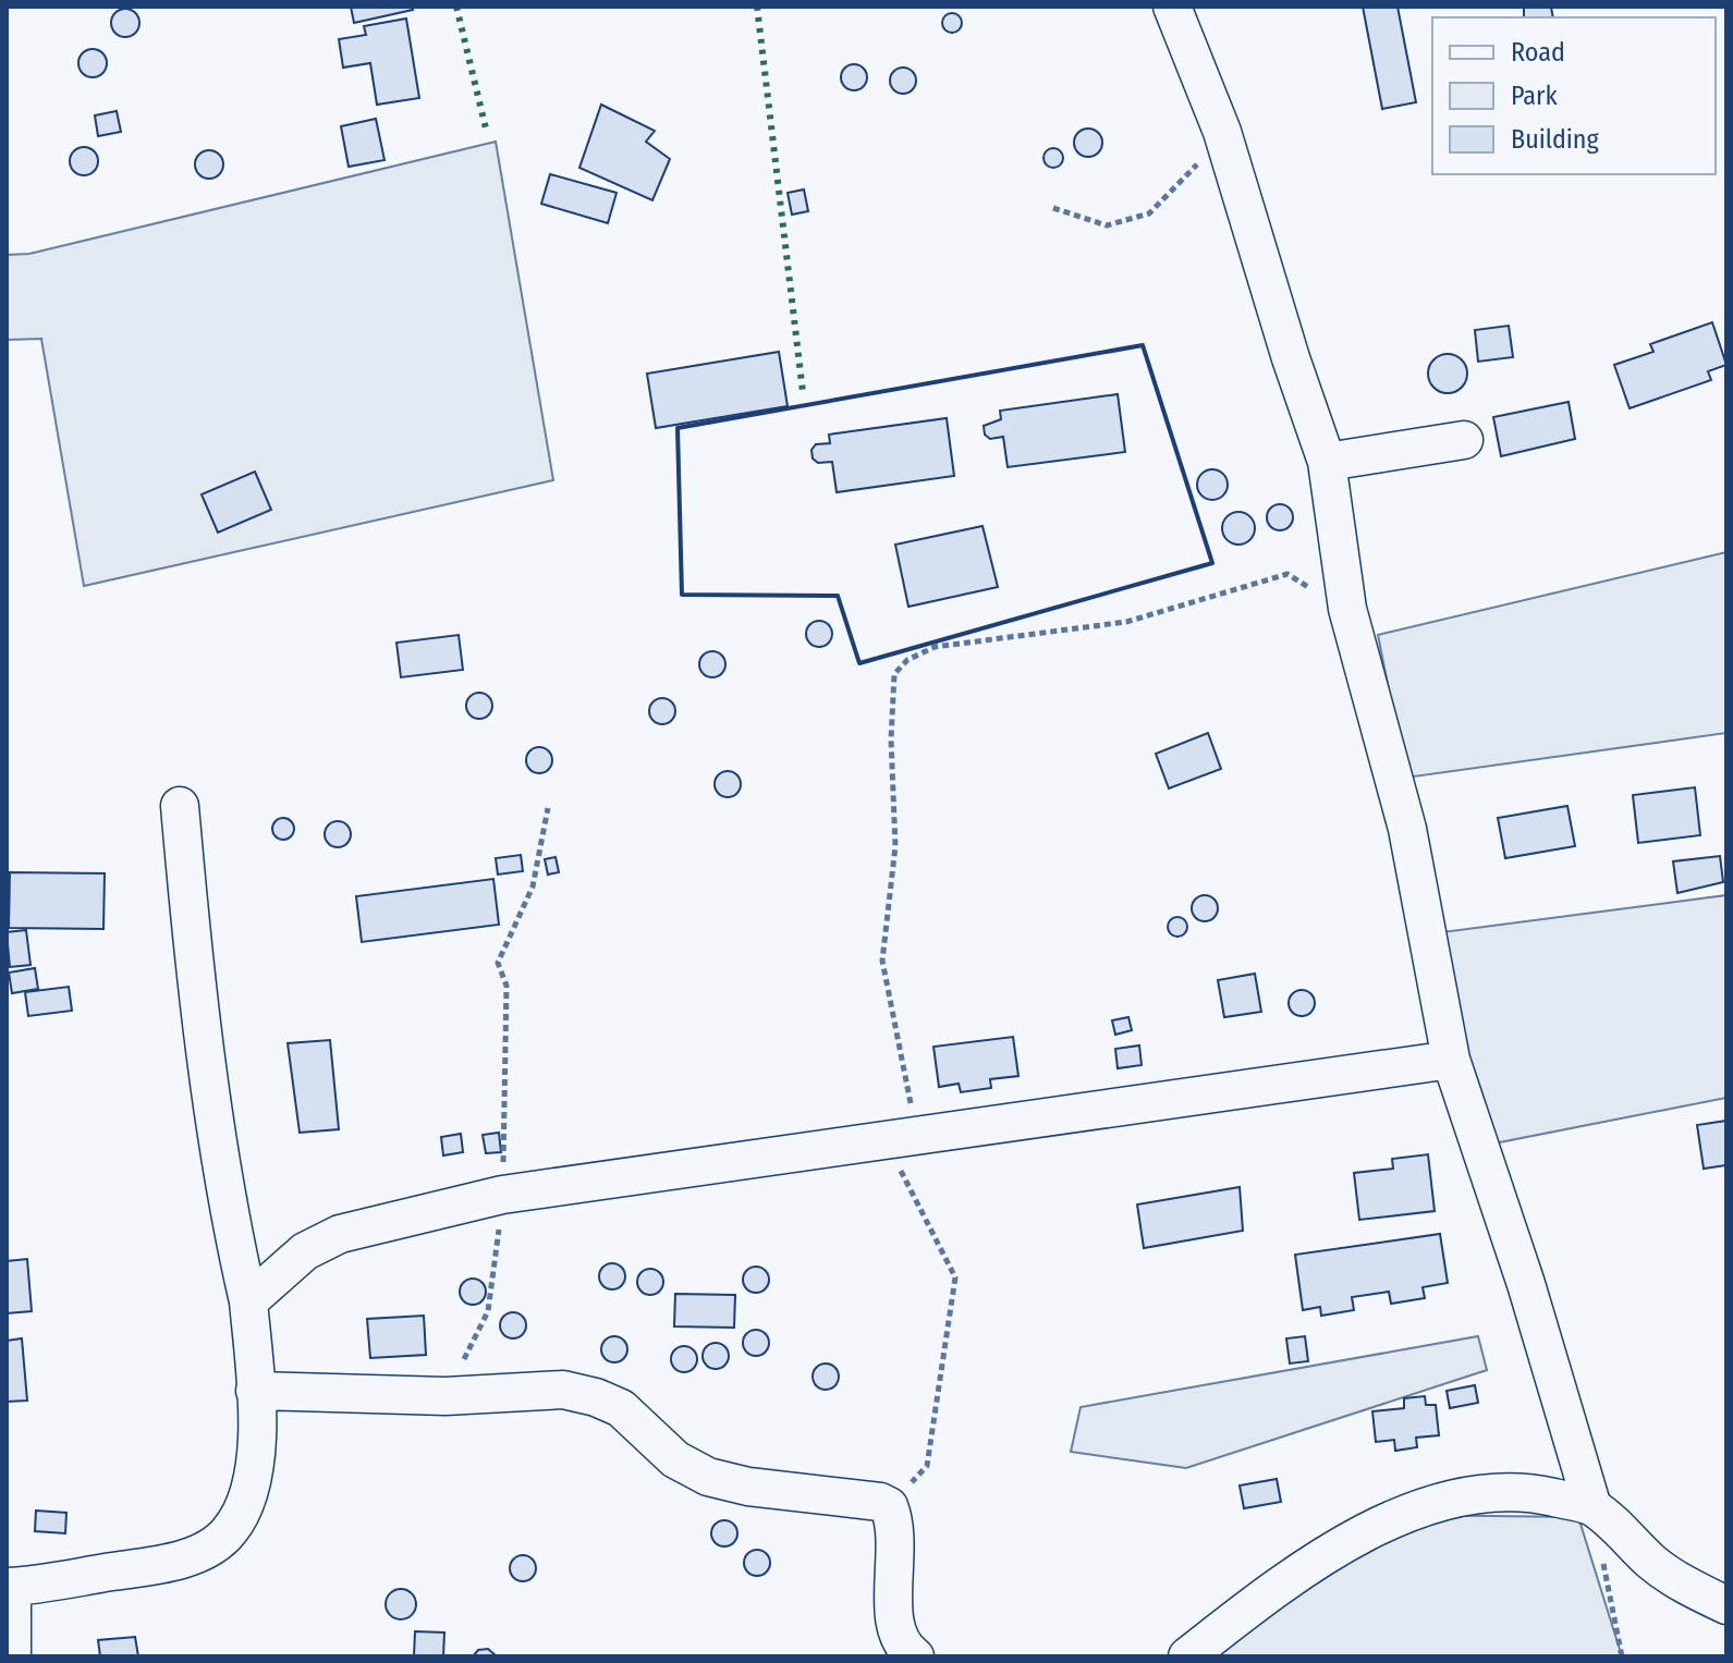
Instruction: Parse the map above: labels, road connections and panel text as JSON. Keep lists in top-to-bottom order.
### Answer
{
  "legend": ["Road", "Park", "Building"]
}
